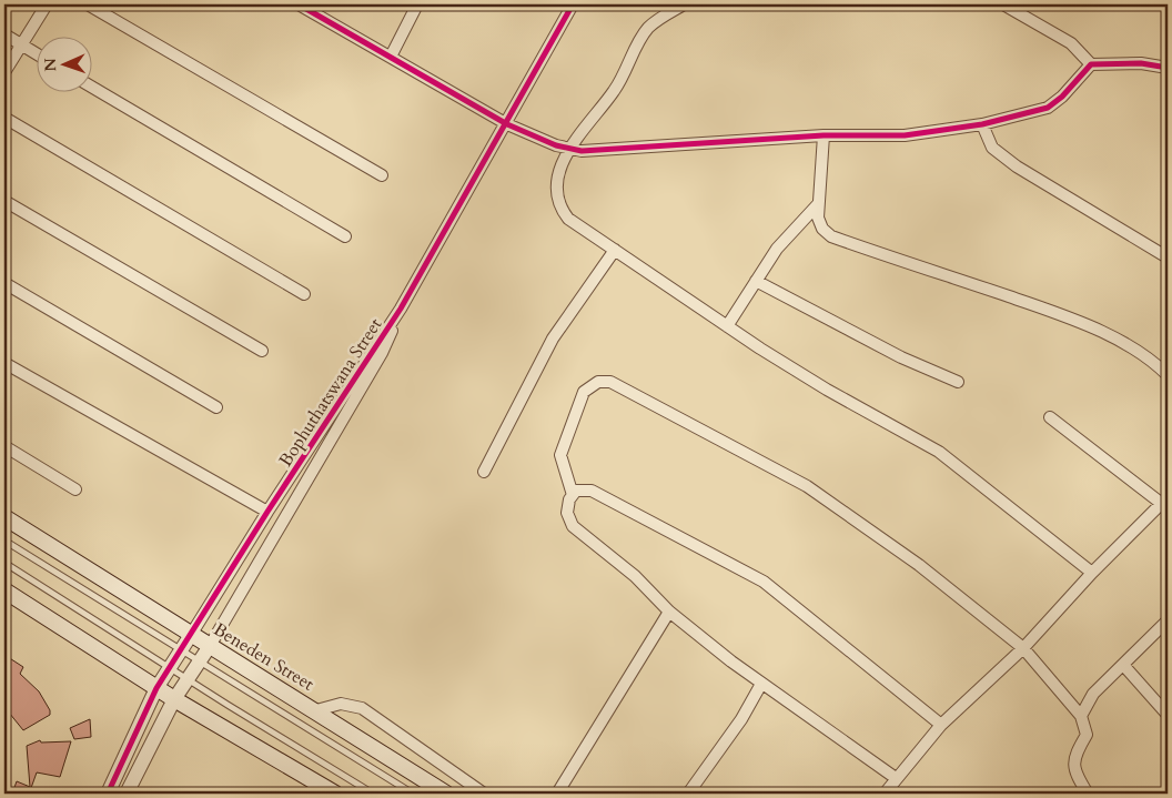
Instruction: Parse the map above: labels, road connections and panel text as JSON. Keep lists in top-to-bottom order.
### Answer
{
  "streets": {
    "main road": ["Beneden Street"],
    "street": ["Bophuthatswana Street"]
  },
  "crossings": [
    ["Bophuthatswana Street", "Beneden Street"]
  ],
  "north": "left"
}
